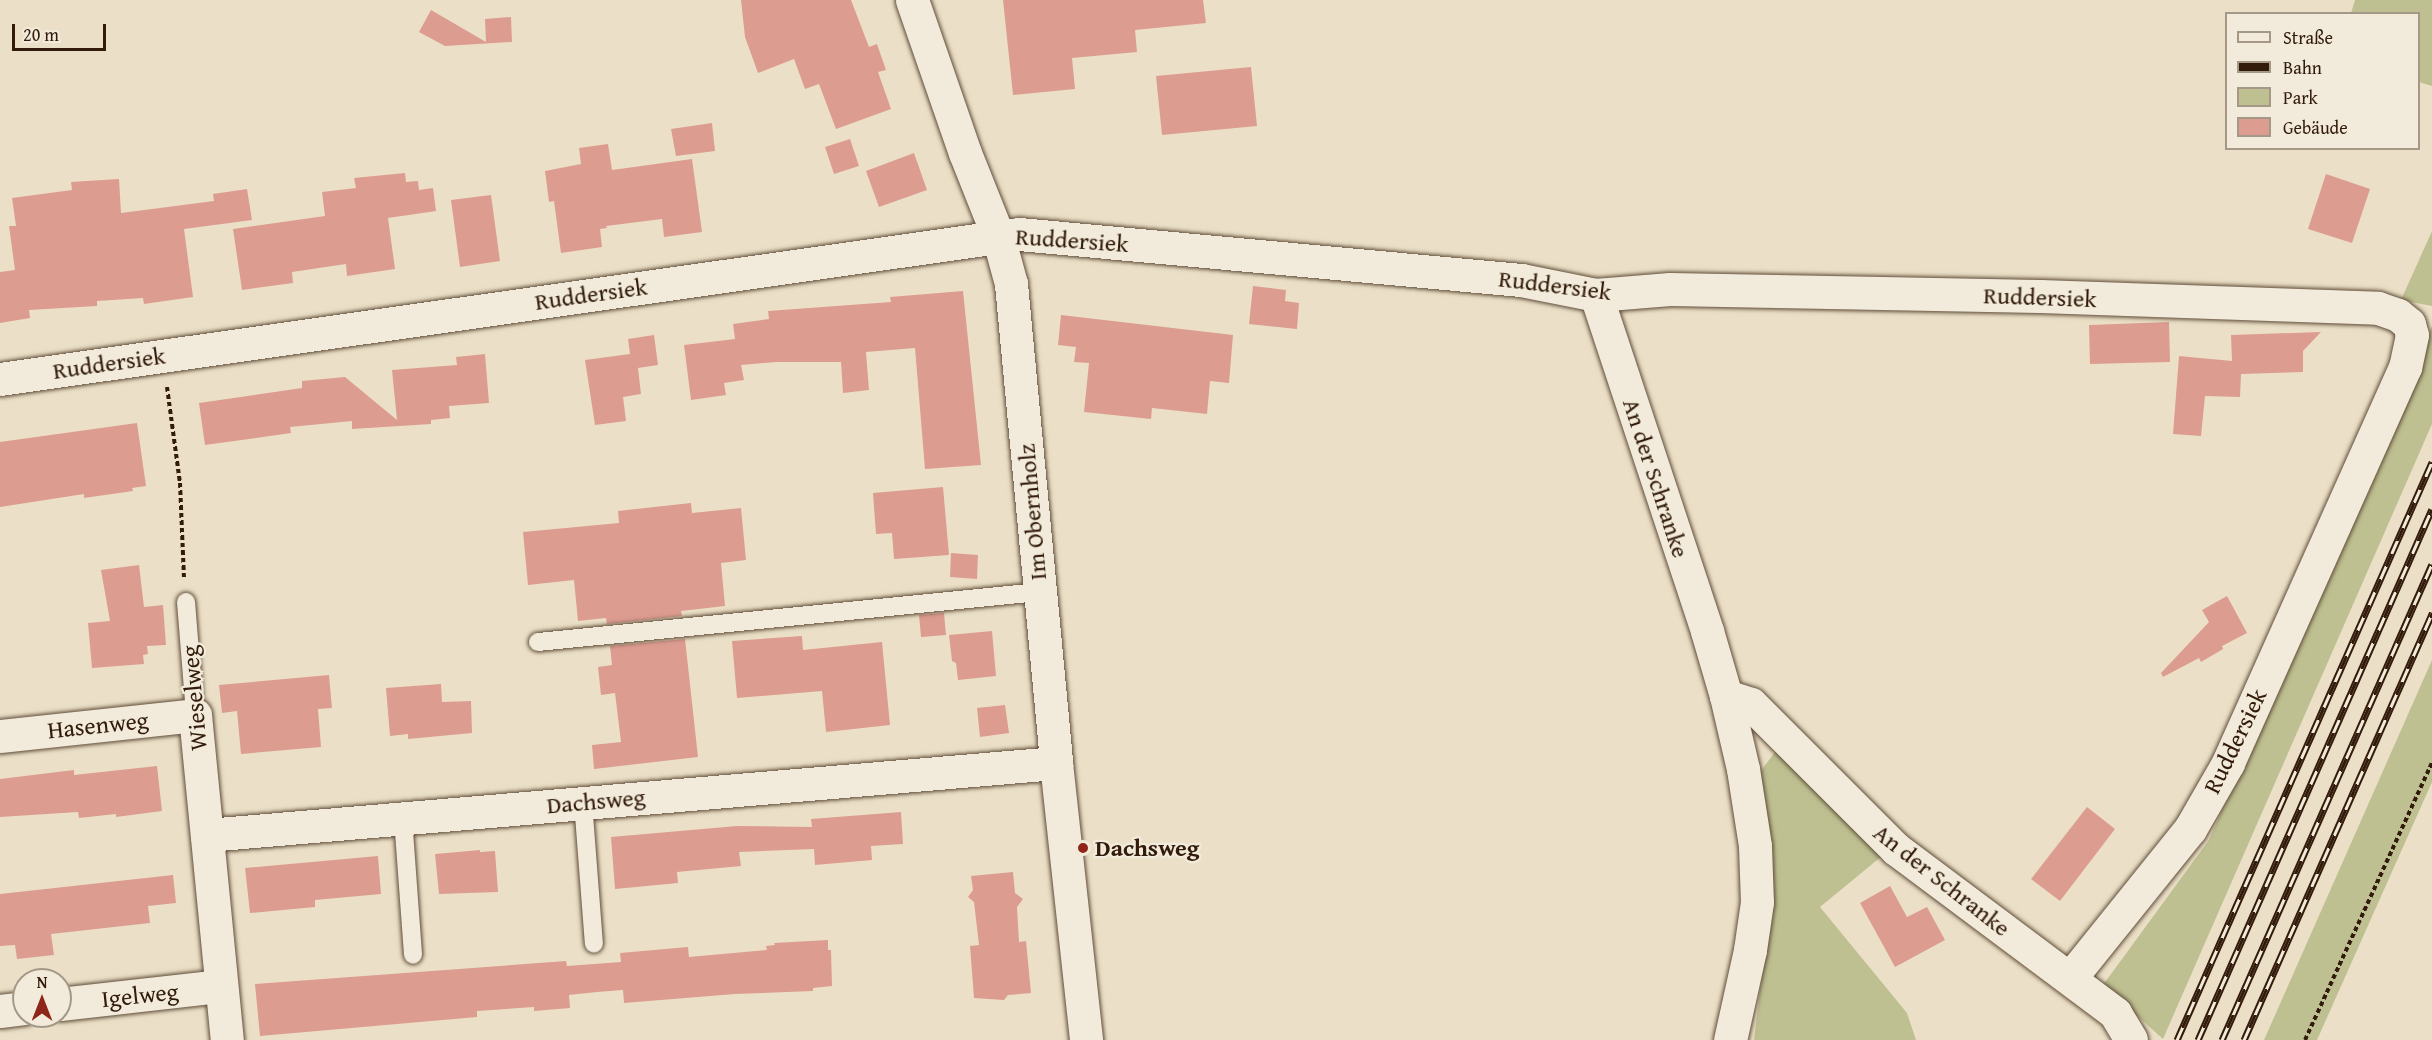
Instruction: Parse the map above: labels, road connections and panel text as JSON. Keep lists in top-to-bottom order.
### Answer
{
  "streets": {
    "street": [
      "Ruddersiek",
      "An der Schranke",
      "Im Obernholz",
      "Wieselweg",
      "Hasenweg",
      "Dachsweg",
      "Igelweg"
    ]
  },
  "crossings": [
    ["Ruddersiek", "An der Schranke"],
    ["Ruddersiek", "Im Obernholz"],
    ["Im Obernholz", "Dachsweg"],
    ["Wieselweg", "Hasenweg"],
    ["Wieselweg", "Dachsweg"],
    ["Wieselweg", "Igelweg"]
  ],
  "places": ["Dachsweg"],
  "legend": [
    "Straße",
    "Bahn",
    "Park",
    "Gebäude"
  ],
  "scale_bar": "20 m",
  "north": "top"
}
